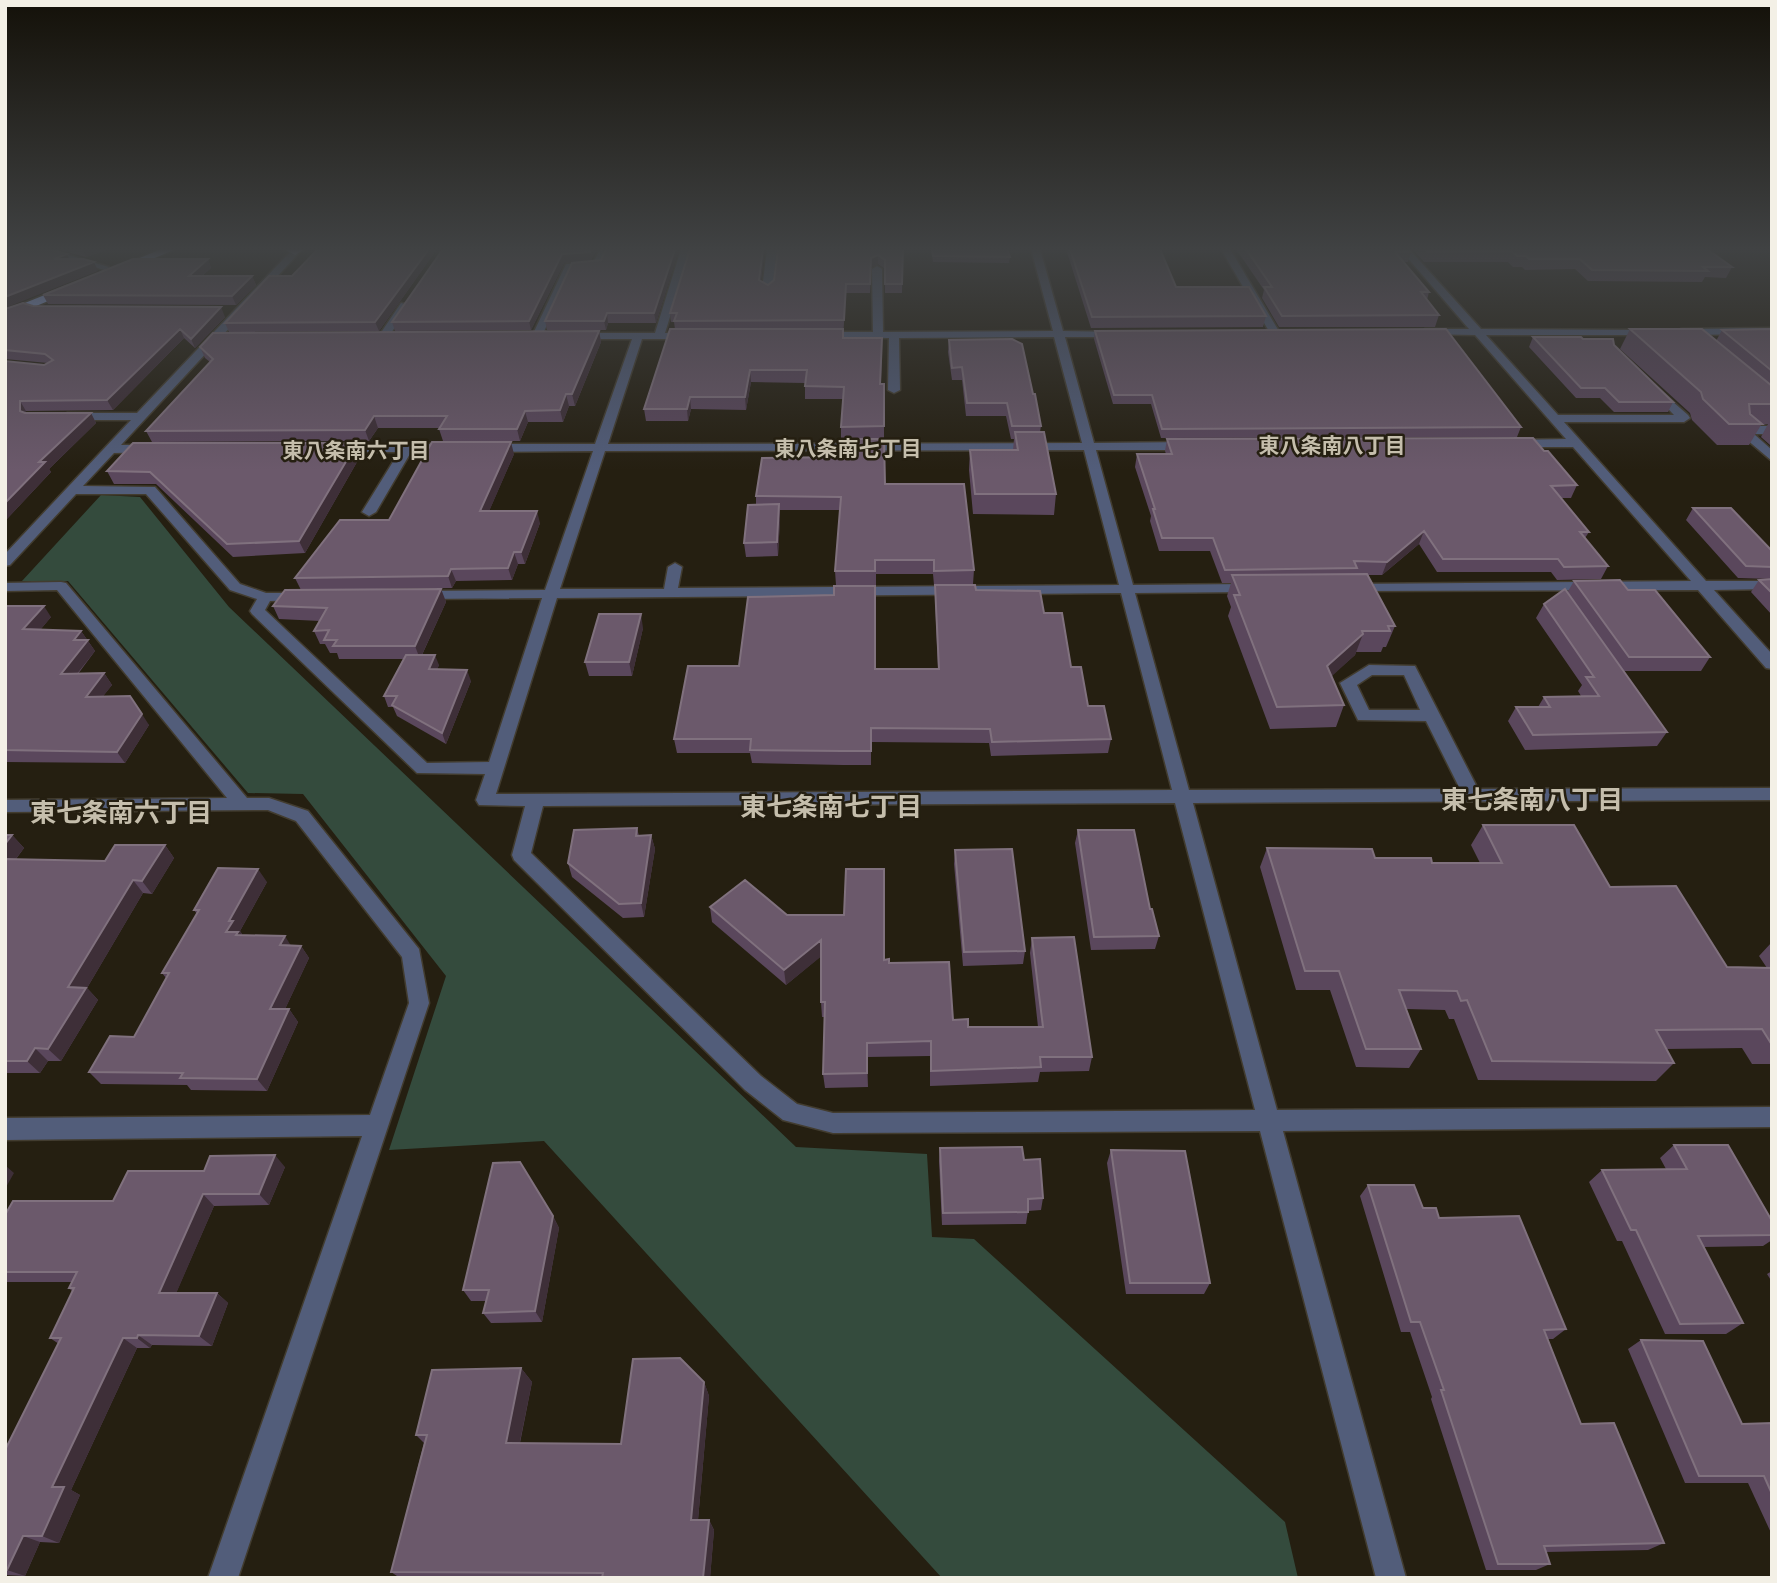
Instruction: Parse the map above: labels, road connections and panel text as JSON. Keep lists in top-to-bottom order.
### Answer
{
  "districts": [
    "東八条南八丁目",
    "東八条南七丁目",
    "東八条南六丁目",
    "東七条南八丁目",
    "東七条南七丁目",
    "東七条南六丁目"
  ]
}
